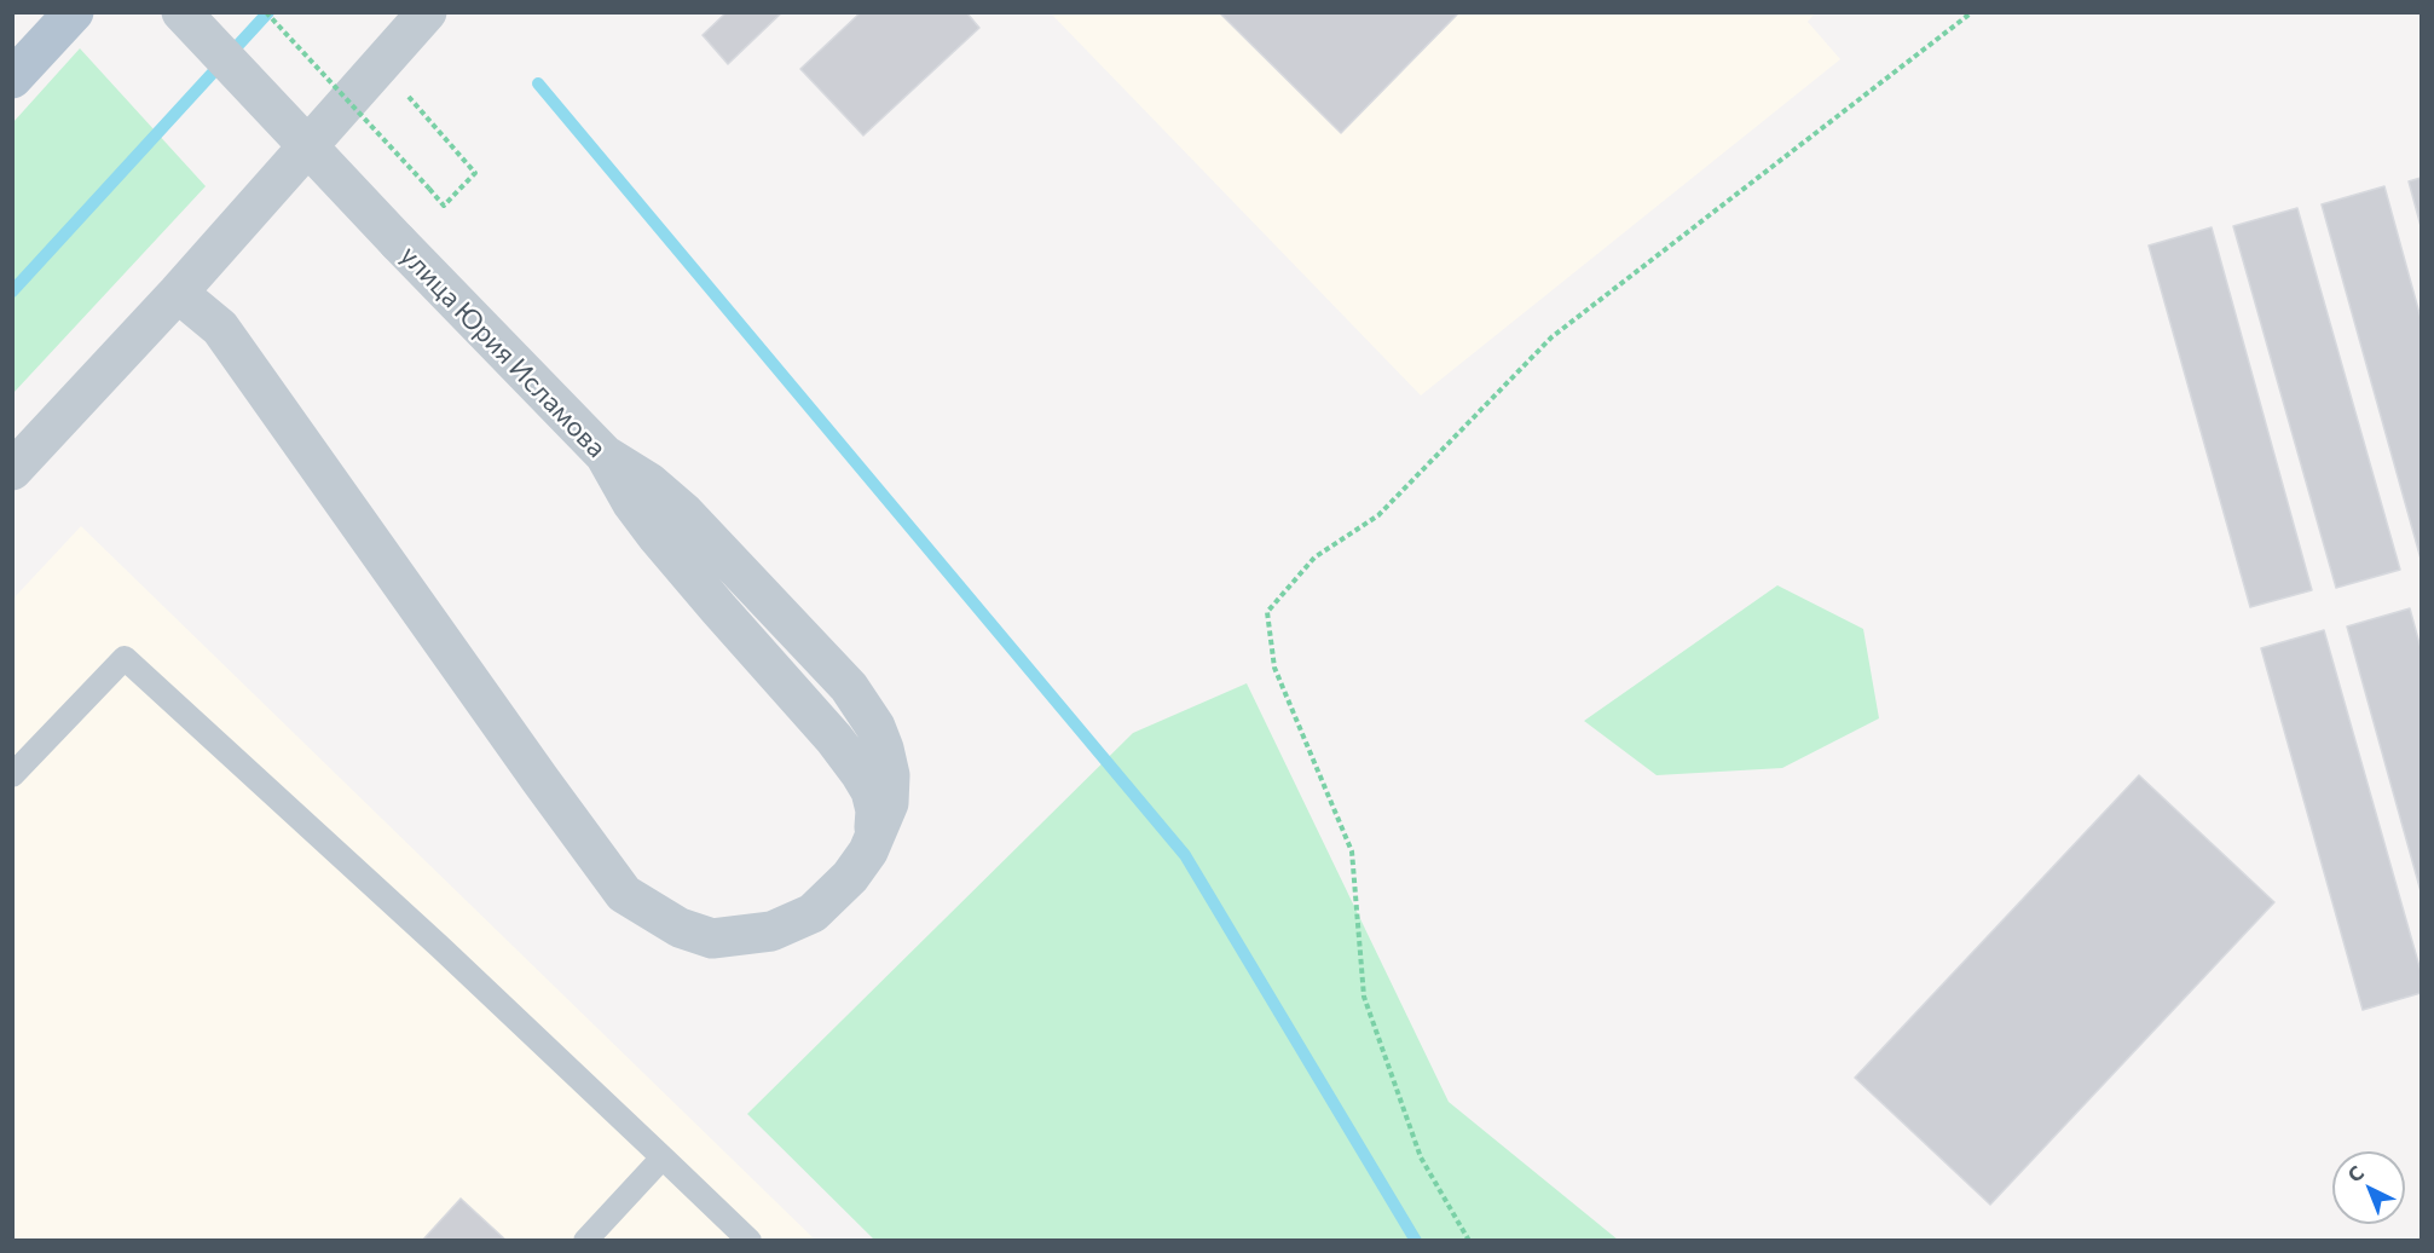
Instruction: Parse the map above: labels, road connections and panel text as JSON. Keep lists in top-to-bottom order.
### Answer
{
  "streets": {
    "street": ["улица Юрия Исламова"]
  },
  "north": "top left"
}
